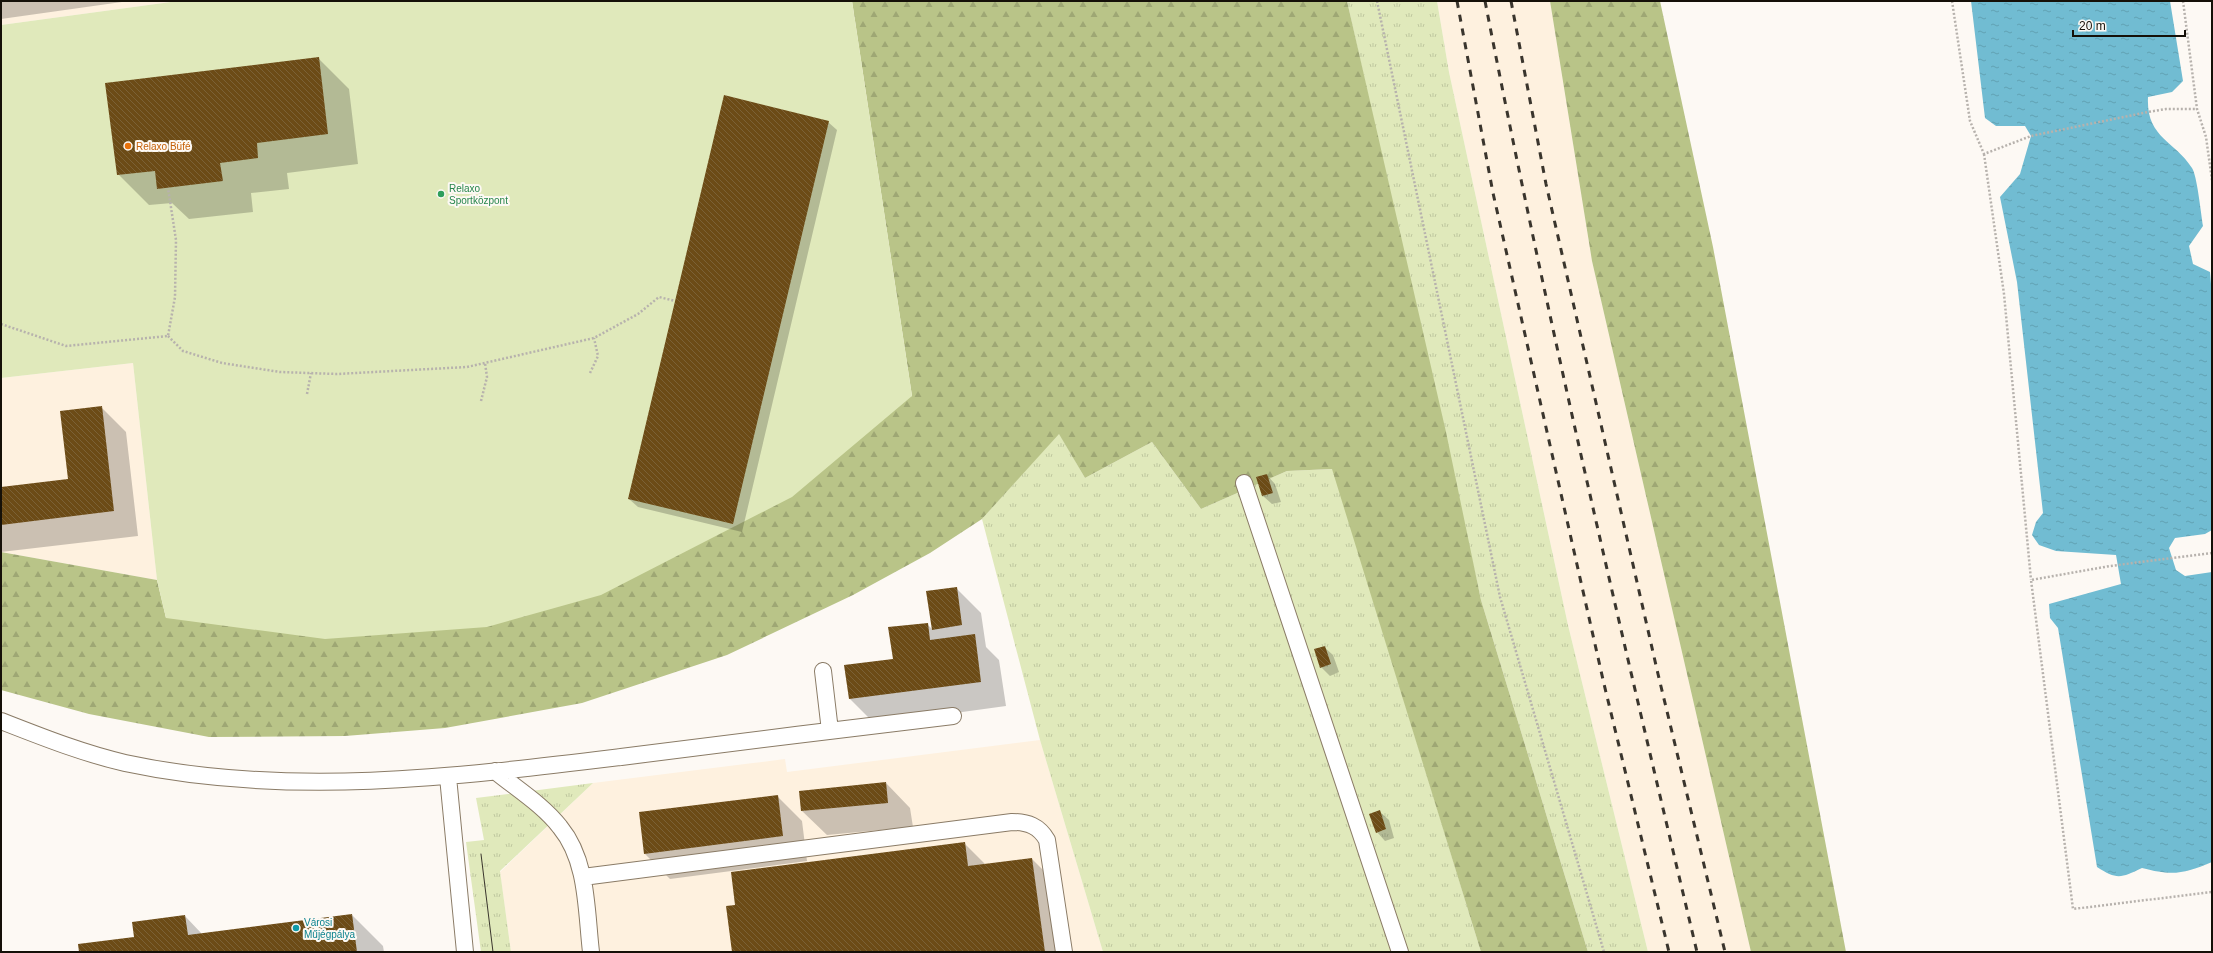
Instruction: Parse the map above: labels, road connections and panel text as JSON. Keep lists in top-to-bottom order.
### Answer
{
  "places": ["Relaxo Büfé", "Relaxo Sportközpont", "Városi Műjégpálya"],
  "scale_bar": "20 m"
}
